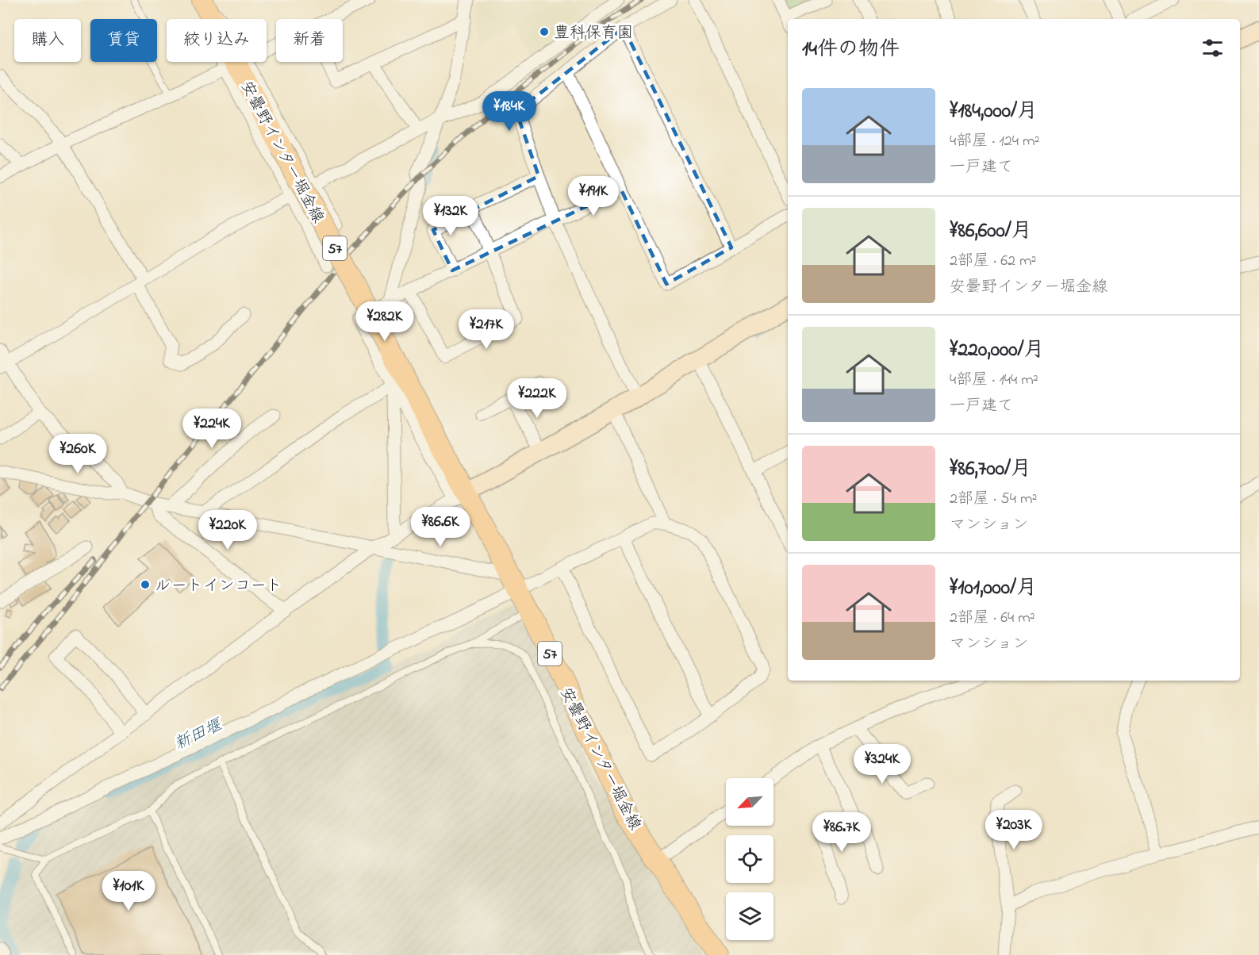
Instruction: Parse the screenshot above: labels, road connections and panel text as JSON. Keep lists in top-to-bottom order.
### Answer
{
  "streets": {
    "main road": ["安曇野インター堀金線", "57"]
  },
  "water": ["新田堰"],
  "places": ["豊科保育園", "ルートインコート"],
  "north": "bottom left",
  "page": {
    "chip": [
      "購入",
      "賃貸",
      "絞り込み",
      "新着"
    ],
    "heading": "14件の物件",
    "list": [
      {
        "name": "¥184,000/月",
        "note": "4部屋 · 124 m² · 一戸建て"
      },
      {
        "name": "¥86,600/月",
        "note": "2部屋 · 62 m² · 安曇野インター堀金線"
      },
      {
        "name": "¥220,000/月",
        "note": "4部屋 · 144 m² · 一戸建て"
      },
      {
        "name": "¥86,700/月",
        "note": "2部屋 · 54 m² · マンション"
      },
      {
        "name": "¥101,000/月",
        "note": "2部屋 · 64 m² · マンション"
      }
    ],
    "price": [
      "¥184K",
      "¥191K",
      "¥132K",
      "¥282K",
      "¥217K",
      "¥222K",
      "¥224K",
      "¥260K",
      "¥86.6K",
      "¥220K",
      "¥324K",
      "¥203K",
      "¥86.7K",
      "¥101K"
    ]
  }
}
